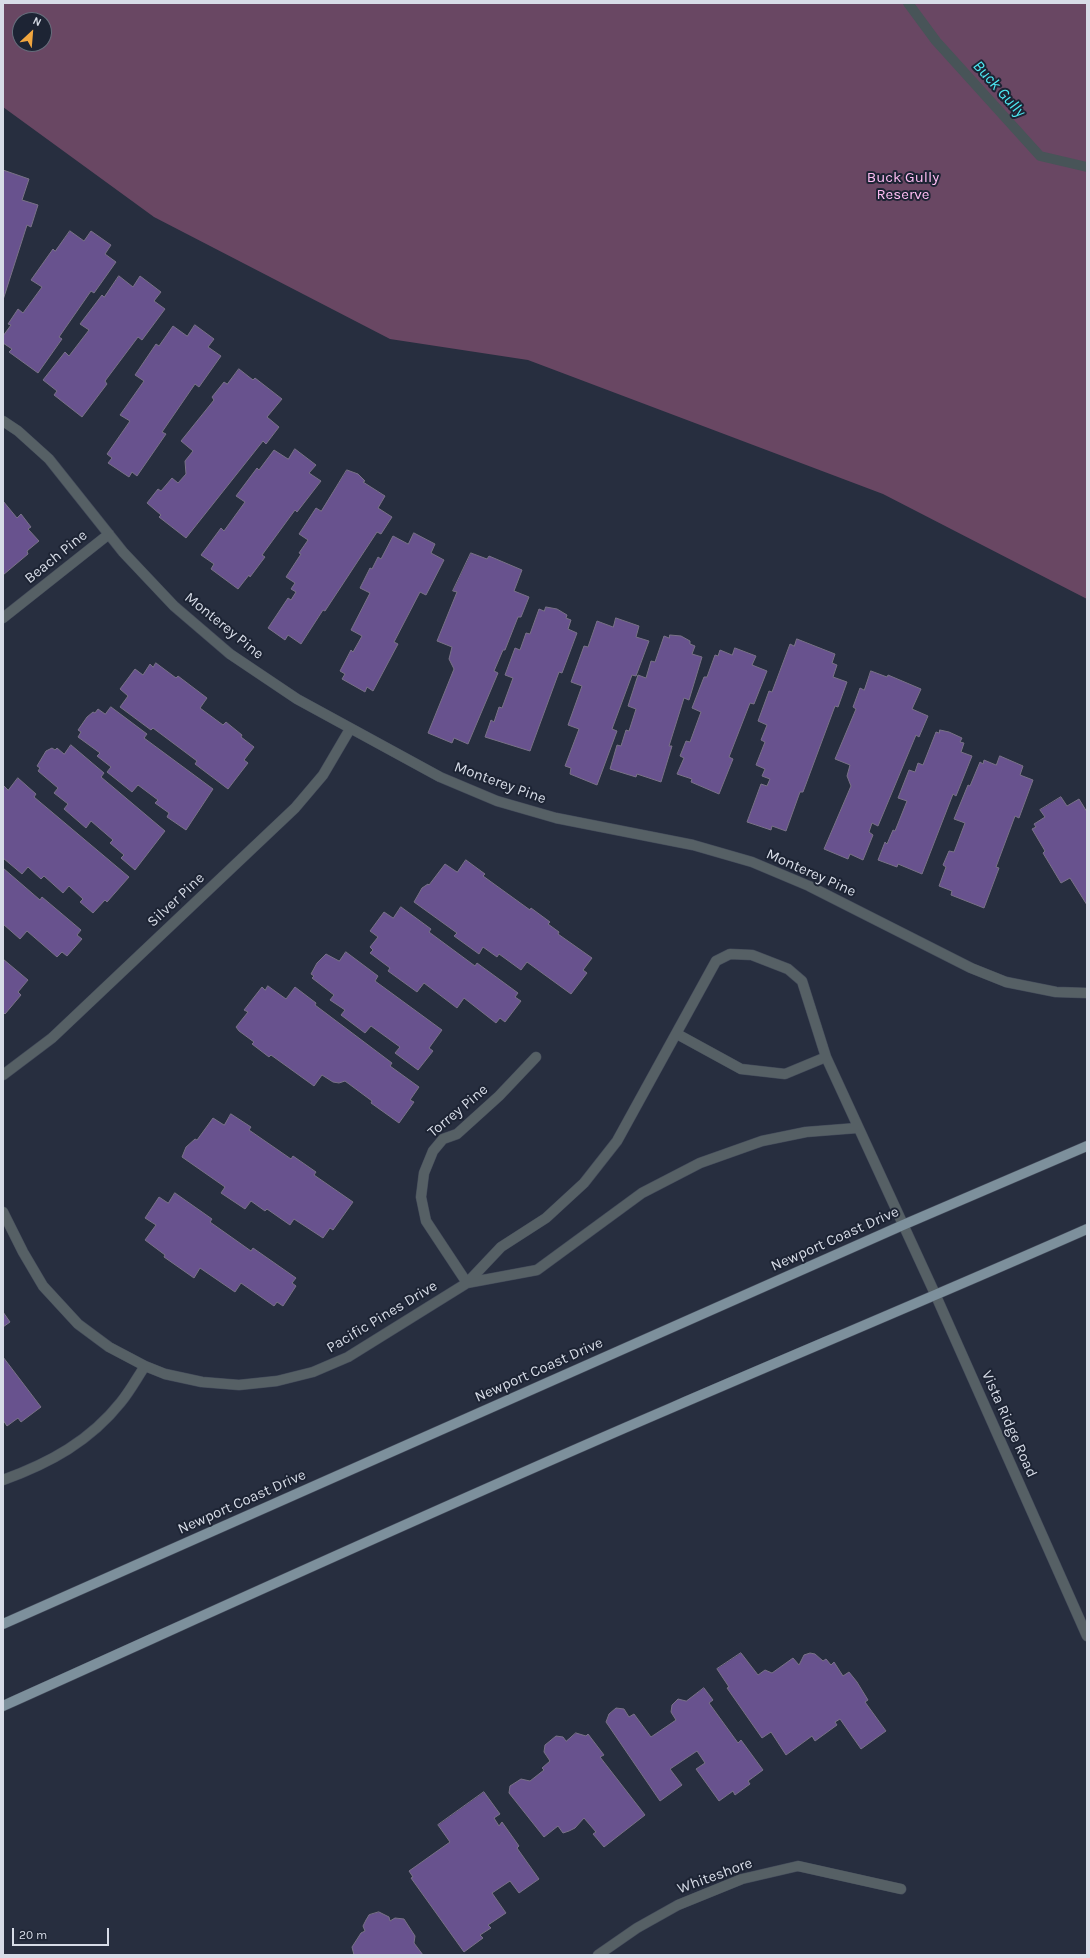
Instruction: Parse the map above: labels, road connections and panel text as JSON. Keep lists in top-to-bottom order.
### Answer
{
  "streets": {
    "main road": ["Newport Coast Drive"],
    "street": [
      "Beach Pine",
      "Monterey Pine",
      "Silver Pine",
      "Torrey Pine",
      "Pacific Pines Drive",
      "Vista Ridge Road",
      "Whiteshore"
    ]
  },
  "crossings": [
    ["Beach Pine", "Monterey Pine"],
    ["Monterey Pine", "Silver Pine"],
    ["Torrey Pine", "Pacific Pines Drive"],
    ["Newport Coast Drive", "Pacific Pines Drive"],
    ["Newport Coast Drive", "Vista Ridge Road"],
    ["Pacific Pines Drive", "Vista Ridge Road"]
  ],
  "water": ["Buck Gully"],
  "parks": ["Buck Gully Reserve"],
  "scale_bar": "20 m",
  "north": "top right"
}
